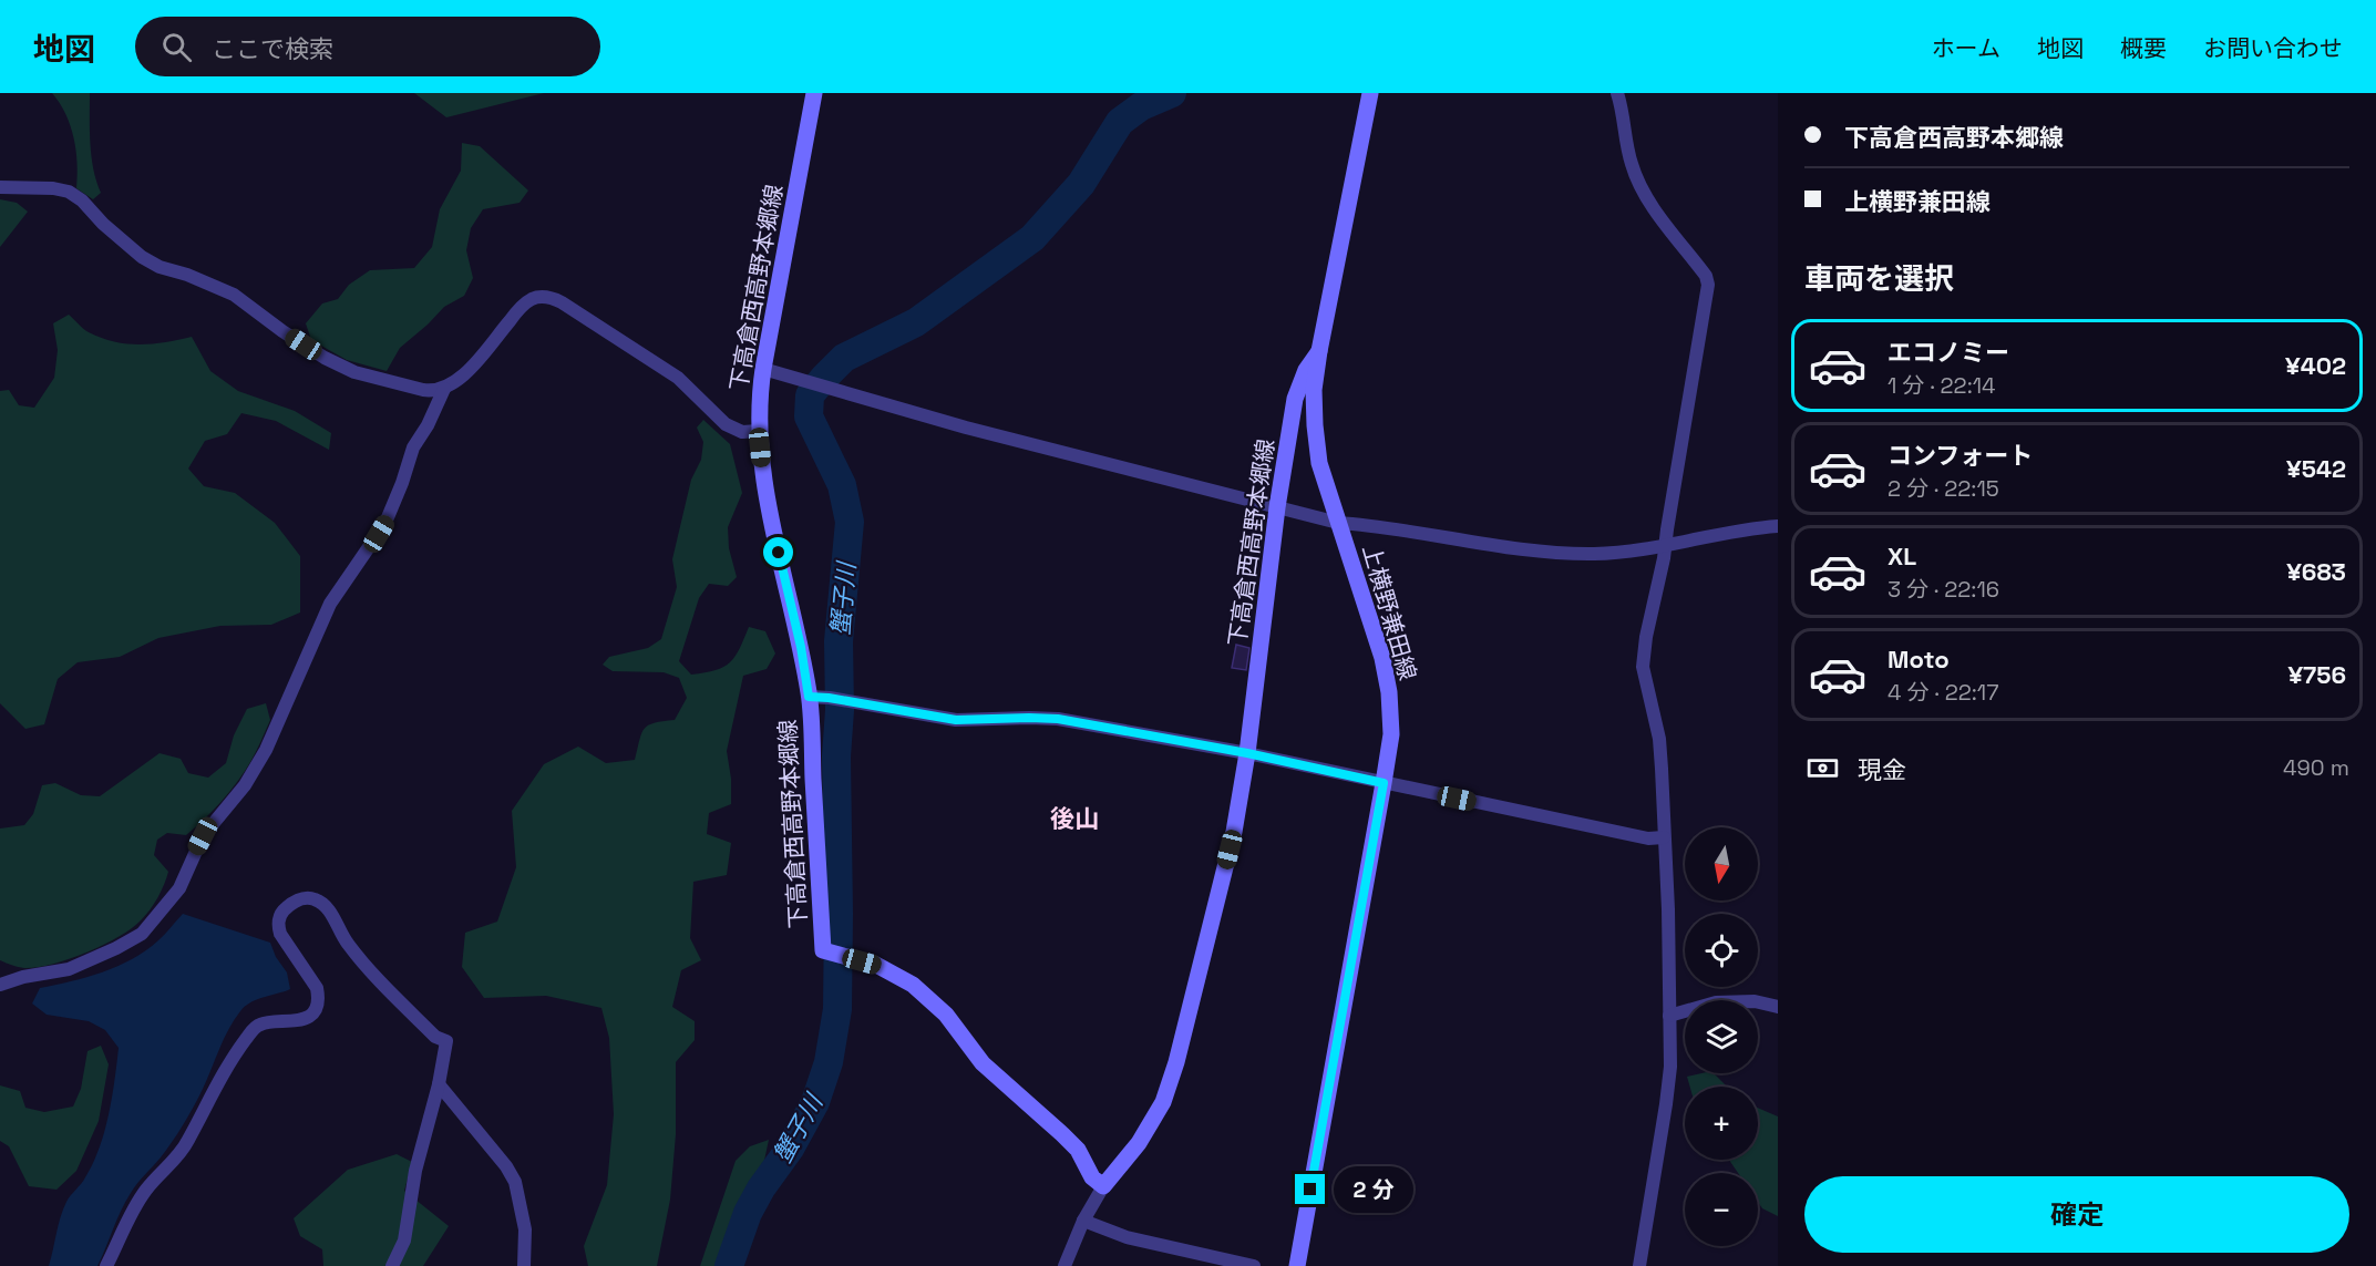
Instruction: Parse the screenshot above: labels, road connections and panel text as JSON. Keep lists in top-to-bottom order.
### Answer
{
  "streets": {
    "main road": ["下高倉西高野本郷線", "上横野兼田線"]
  },
  "crossings": [
    ["下高倉西高野本郷線", "上横野兼田線"]
  ],
  "districts": ["後山"],
  "water": ["蟹子川"],
  "north": "bottom",
  "page": {
    "header": "地図",
    "search": "ここで検索",
    "nav": [
      "ホーム",
      "地図",
      "概要",
      "お問い合わせ"
    ],
    "banner": ["下高倉西高野本郷線", "上横野兼田線"],
    "heading": "車両を選択",
    "list": [
      {
        "name": "エコノミー",
        "note": "1 分 · 22:14",
        "value": "¥402"
      },
      {
        "name": "コンフォート",
        "note": "2 分 · 22:15",
        "value": "¥542"
      },
      {
        "name": "XL",
        "note": "3 分 · 22:16",
        "value": "¥683"
      },
      {
        "name": "Moto",
        "note": "4 分 · 22:17",
        "value": "¥756"
      }
    ],
    "pay": ["現金", "490 m"],
    "map_buttons": ["+", "−"],
    "buttons": "確定",
    "bubble": "2 分"
  }
}
